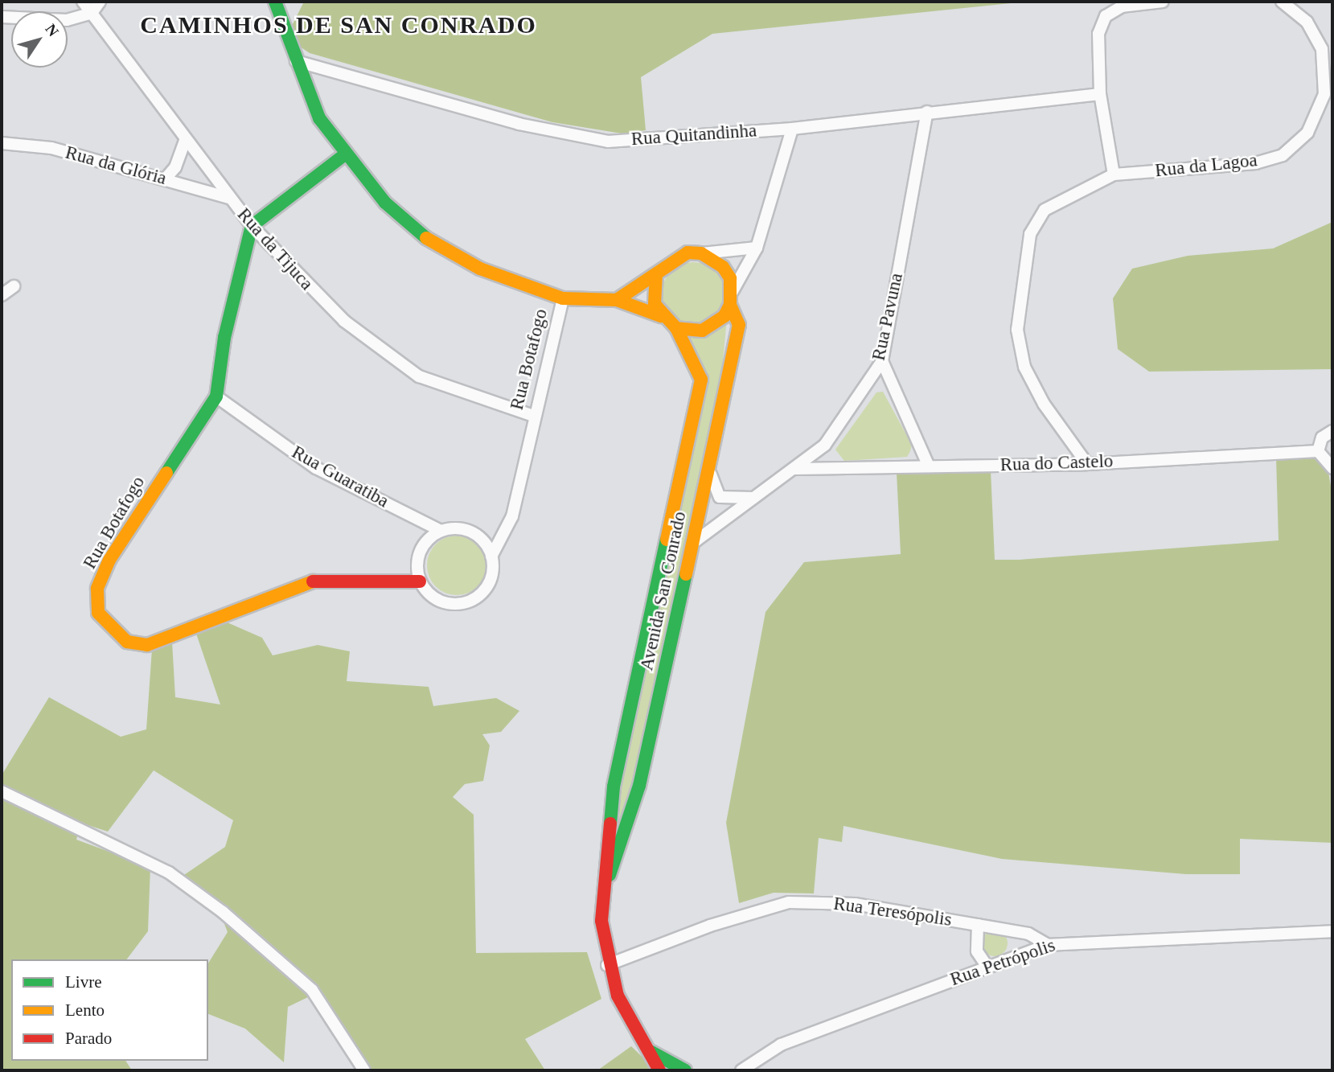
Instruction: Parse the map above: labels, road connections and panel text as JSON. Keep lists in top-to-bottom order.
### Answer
{
  "streets": {
    "street": [
      "Rua Quitandinha",
      "Rua da Glória",
      "Rua da Lagoa",
      "Rua da Tijuca",
      "Rua Pavuna",
      "Rua Botafogo",
      "Rua do Castelo",
      "Rua Guaratiba",
      "Avenida San Conrado",
      "Rua Teresópolis",
      "Rua Petrópolis"
    ]
  },
  "crossings": [
    ["Rua Quitandinha", "Rua Pavuna"],
    ["Rua da Glória", "Rua da Tijuca"],
    ["Rua da Lagoa", "Rua do Castelo"],
    ["Rua da Tijuca", "Rua Botafogo"],
    ["Rua Pavuna", "Rua do Castelo"],
    ["Rua Pavuna", "Avenida San Conrado"],
    ["Rua Botafogo", "Rua Guaratiba"],
    ["Avenida San Conrado", "Rua Teresópolis"],
    ["Rua Teresópolis", "Rua Petrópolis"]
  ],
  "districts": ["CAMINHOS DE SAN CONRADO"],
  "legend": ["Livre", "Lento", "Parado"],
  "north": "top right"
}
